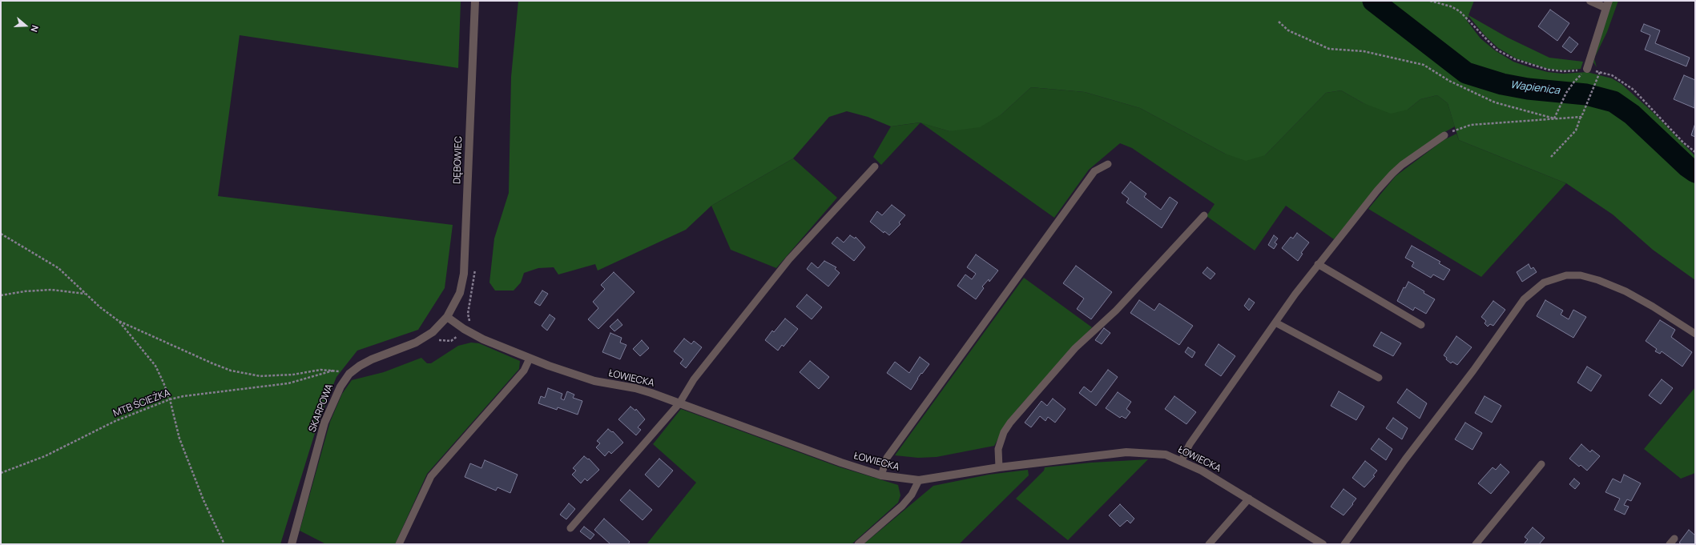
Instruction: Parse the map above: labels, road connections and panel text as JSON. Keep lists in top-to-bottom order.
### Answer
{
  "streets": {
    "street": ["DĘBOWIEC", "ŁOWIECKA", "SKARPOWA"],
    "path": ["MTB ŚCIEŻKA"]
  },
  "crossings": [
    ["DĘBOWIEC", "ŁOWIECKA"],
    ["DĘBOWIEC", "SKARPOWA"],
    ["ŁOWIECKA", "SKARPOWA"]
  ],
  "water": ["Wapienica"],
  "north": "right"
}
